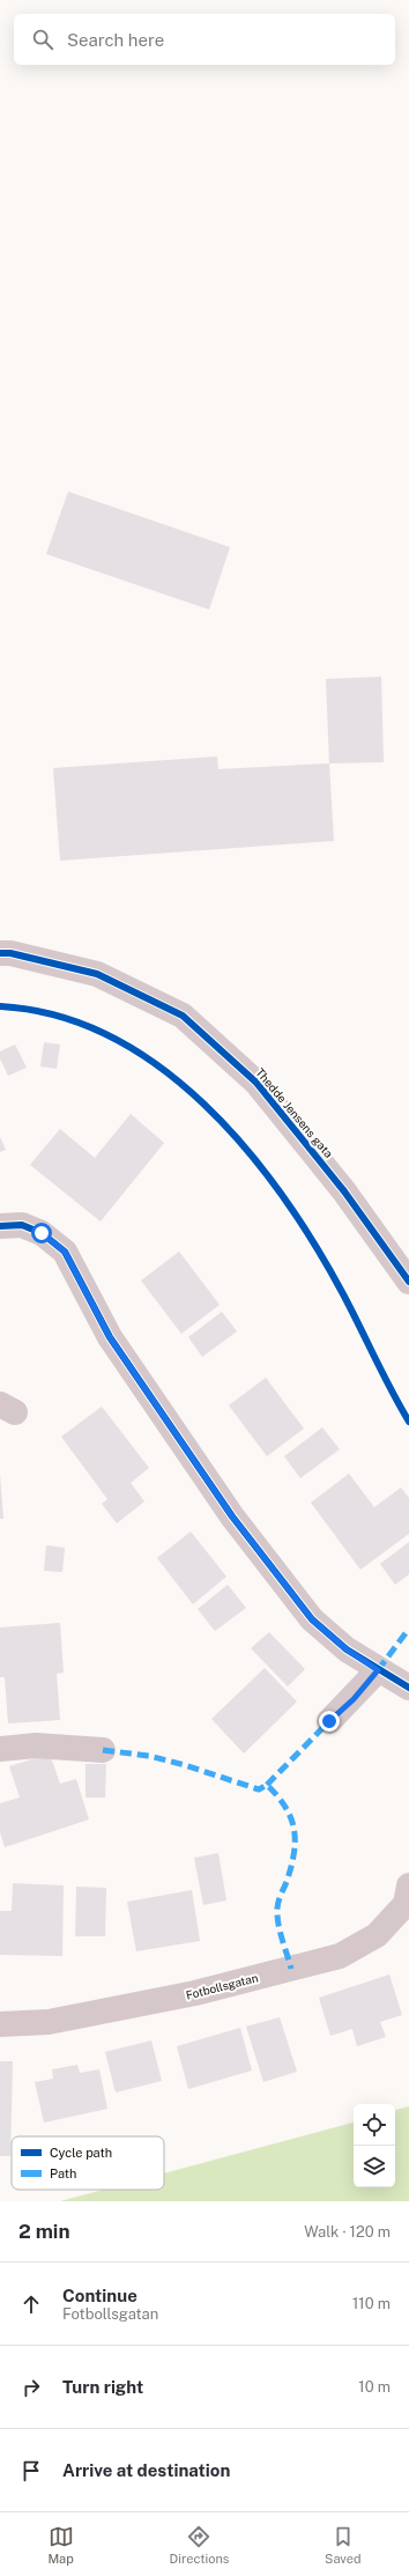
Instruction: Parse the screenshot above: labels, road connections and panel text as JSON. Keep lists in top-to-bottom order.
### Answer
{
  "streets": {
    "street": ["Thedde Jensens gata", "Fotbollsgatan"]
  },
  "legend": ["Cycle path", "Path"],
  "page": {
    "search": "Search here",
    "heading": ["2 min", "Walk · 120 m"],
    "list": [
      ["Continue", "Fotbollsgatan", "110 m"],
      ["Turn right", "10 m"],
      "Arrive at destination"
    ],
    "nav": ["Map", "Directions", "Saved"]
  }
}
